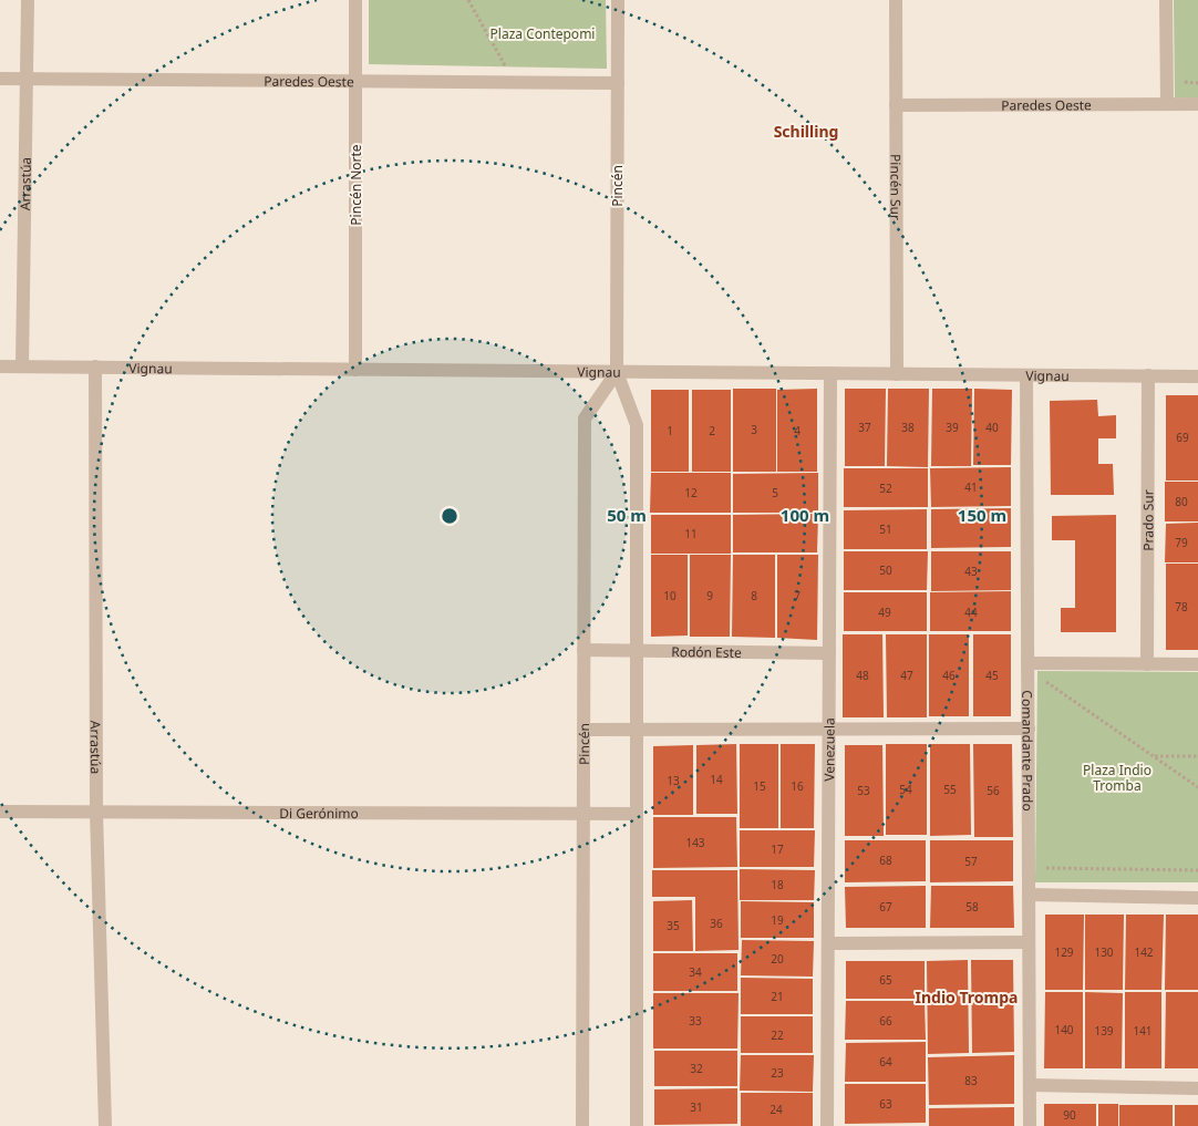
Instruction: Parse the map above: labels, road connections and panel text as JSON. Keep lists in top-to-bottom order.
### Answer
{
  "streets": {
    "street": [
      "Paredes Oeste",
      "Arrastúa",
      "Pincén Norte",
      "Pincén",
      "Pincén Sur",
      "Vignau",
      "Prado Sur",
      "Rodón Este",
      "Venezuela",
      "Comandante Prado",
      "Di Gerónimo"
    ]
  },
  "crossings": [
    ["Paredes Oeste", "Arrastúa"],
    ["Paredes Oeste", "Pincén Norte"],
    ["Paredes Oeste", "Pincén"],
    ["Paredes Oeste", "Pincén Sur"],
    ["Arrastúa", "Vignau"],
    ["Arrastúa", "Di Gerónimo"],
    ["Pincén Norte", "Vignau"],
    ["Pincén", "Vignau"],
    ["Pincén", "Rodón Este"],
    ["Pincén", "Di Gerónimo"],
    ["Pincén Sur", "Vignau"],
    ["Vignau", "Prado Sur"],
    ["Vignau", "Venezuela"],
    ["Vignau", "Comandante Prado"],
    ["Rodón Este", "Venezuela"]
  ],
  "districts": ["Schilling", "Indio Trompa"],
  "parks": ["Plaza Contepomi", "Plaza Indio Tromba"],
  "house_numbers": [
    "37",
    "38",
    "39",
    "40",
    "3",
    "1",
    "2",
    "4",
    "69",
    "41",
    "52",
    "12",
    "5",
    "80",
    "51",
    "11",
    "79",
    "50",
    "43",
    "10",
    "9",
    "8",
    "7",
    "78",
    "49",
    "44",
    "48",
    "47",
    "46",
    "45",
    "14",
    "13",
    "15",
    "16",
    "54",
    "55",
    "53",
    "56",
    "143",
    "17",
    "68",
    "57",
    "18",
    "67",
    "58",
    "19",
    "36",
    "35",
    "129",
    "130",
    "142",
    "20",
    "34",
    "65",
    "21",
    "33",
    "66",
    "140",
    "139",
    "141",
    "22",
    "64",
    "32",
    "23",
    "83",
    "63",
    "31",
    "24",
    "90"
  ],
  "rings": ["50 m", "100 m", "150 m"]
}
